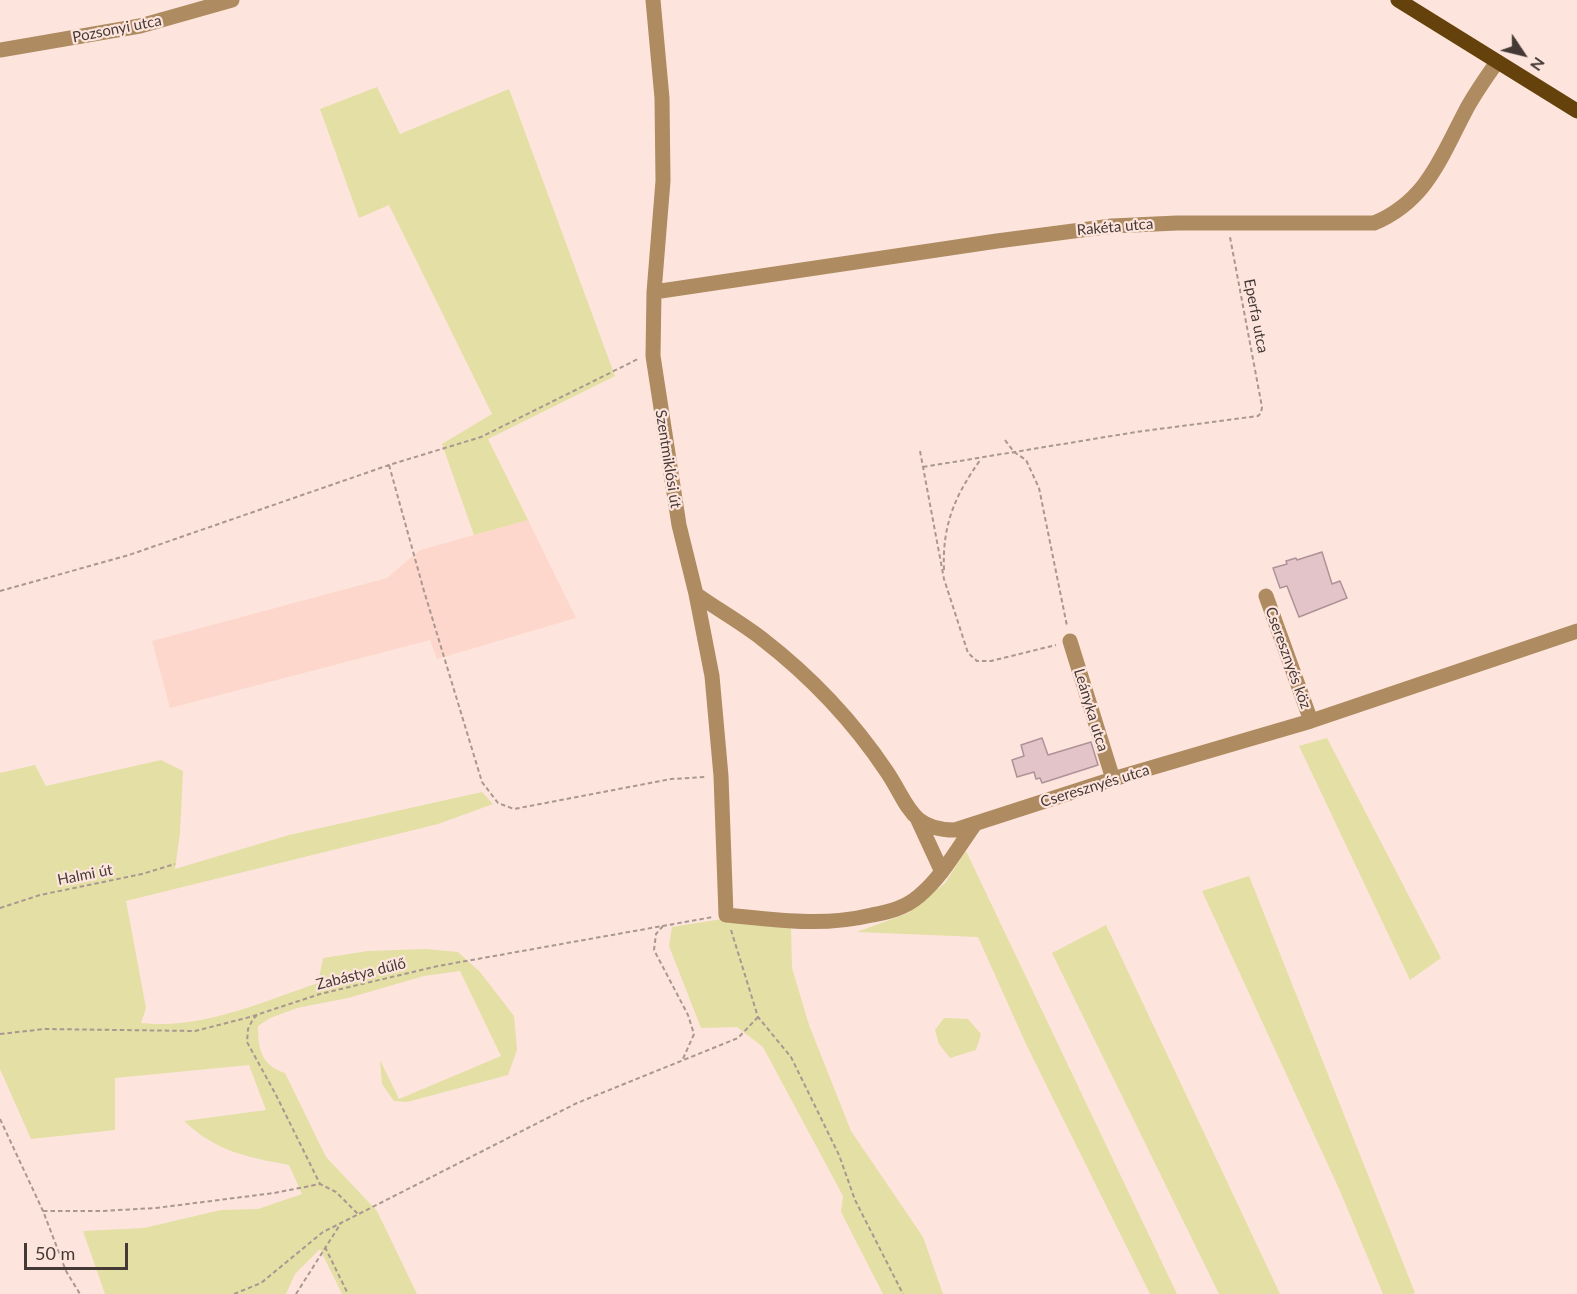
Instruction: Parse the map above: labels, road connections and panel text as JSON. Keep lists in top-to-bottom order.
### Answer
{
  "streets": {
    "street": [
      "Pozsonyi utca",
      "Rakéta utca",
      "Szentmiklósi út",
      "Cseresznyés köz",
      "Leányka utca",
      "Cseresznyés utca"
    ],
    "path": ["Eperfa utca", "Halmi út", "Zabástya dűlő"]
  },
  "crossings": [
    ["Rakéta utca", "Eperfa utca"],
    ["Rakéta utca", "Szentmiklósi út"],
    ["Szentmiklósi út", "Cseresznyés utca"],
    ["Szentmiklósi út", "Zabástya dűlő"],
    ["Cseresznyés köz", "Cseresznyés utca"],
    ["Leányka utca", "Cseresznyés utca"]
  ],
  "scale_bar": "50 m",
  "north": "bottom right"
}
